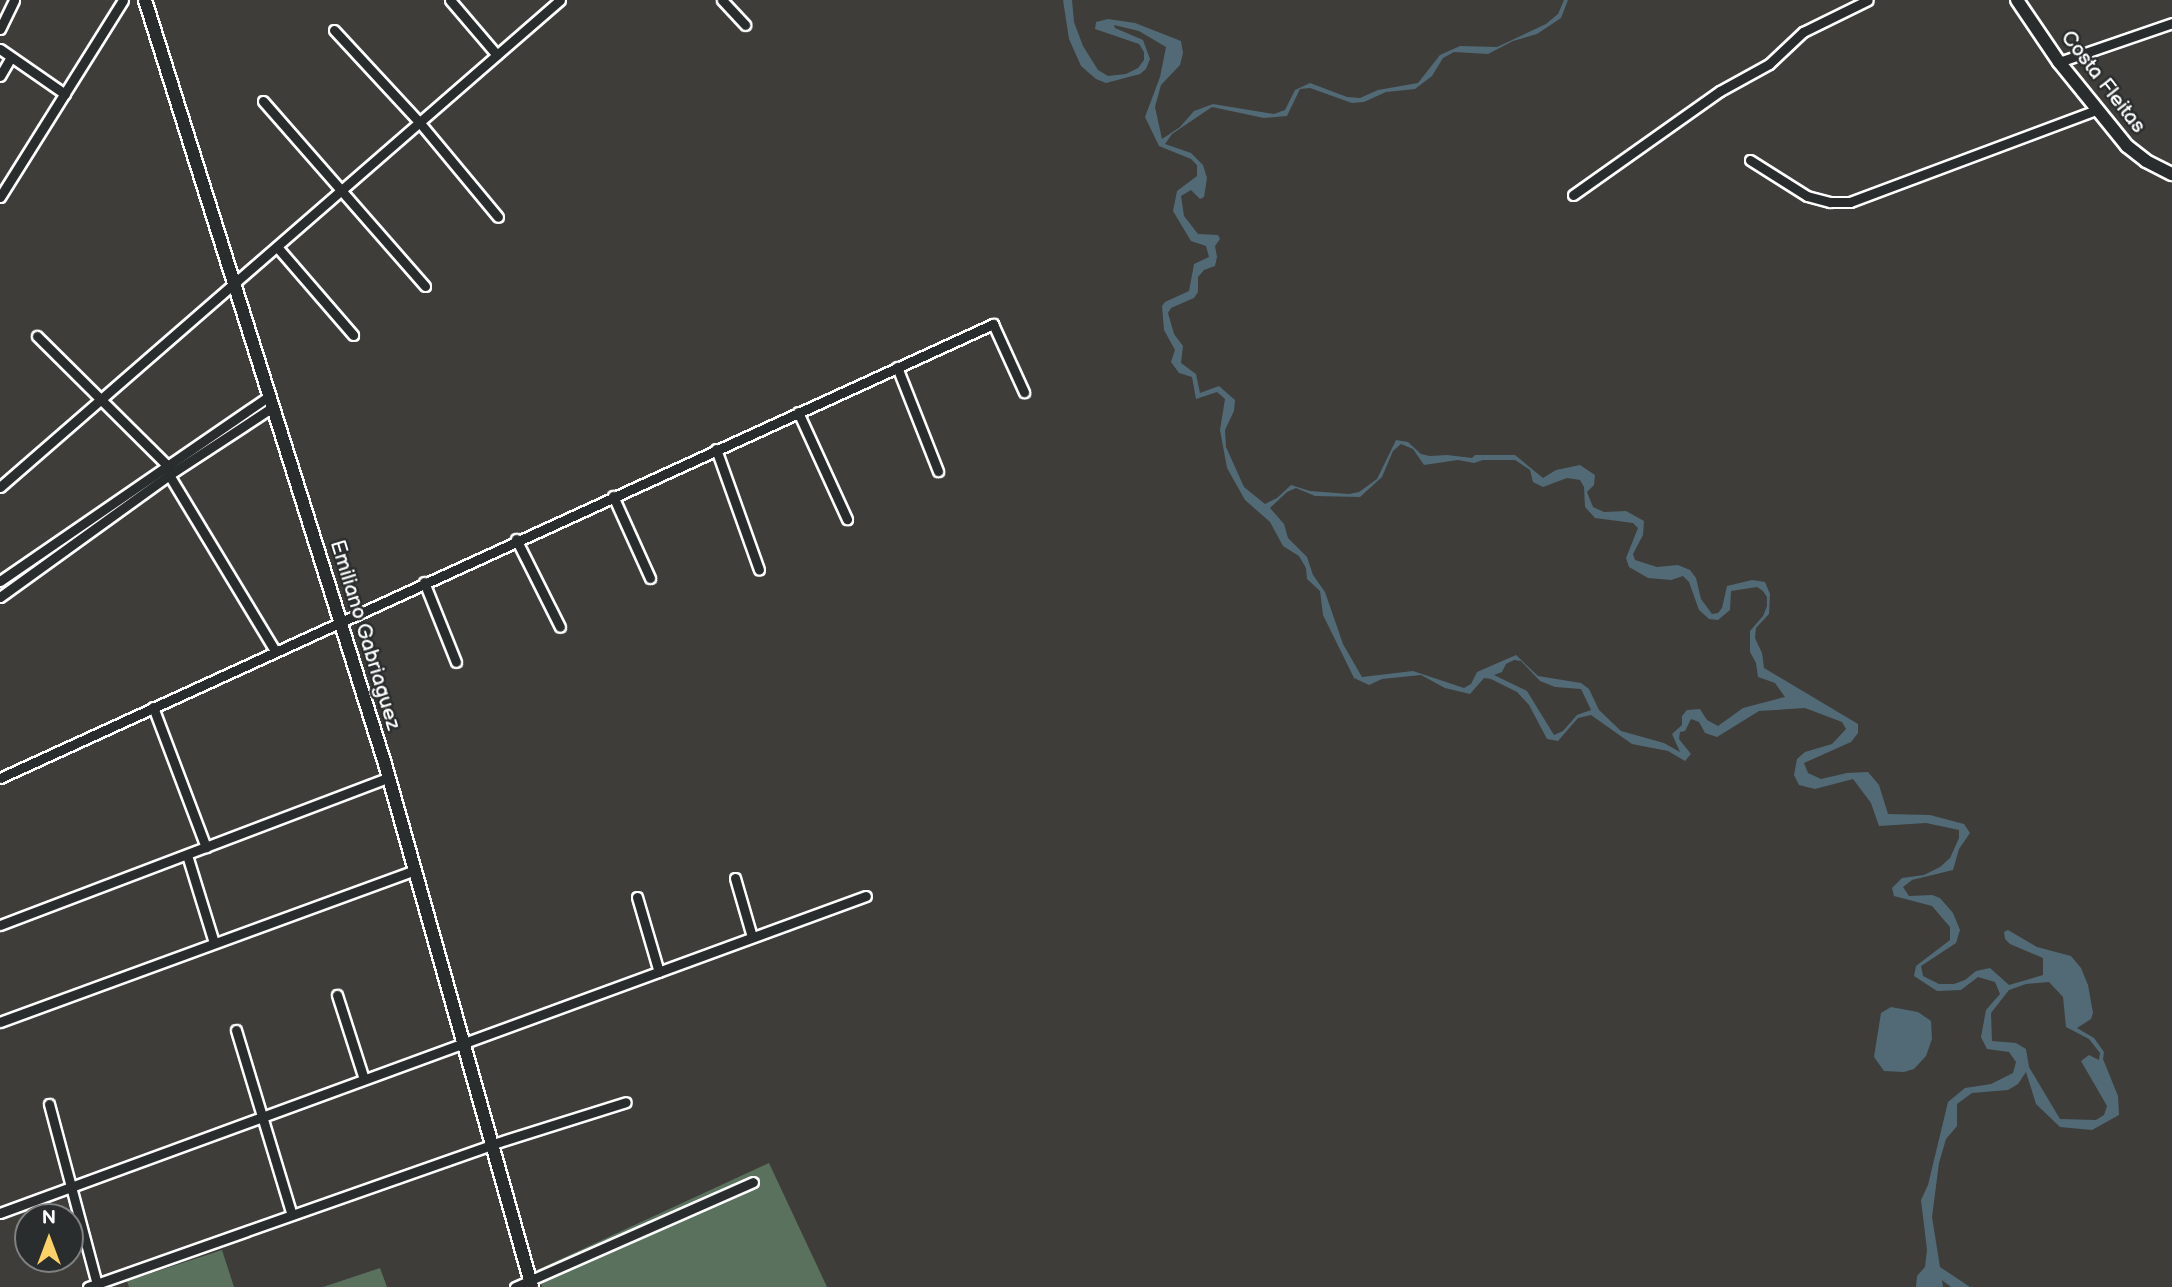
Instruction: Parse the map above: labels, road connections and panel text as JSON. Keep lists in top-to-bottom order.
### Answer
{
  "streets": {
    "main road": ["Costa Fleitas", "Emiliano Gabriaguez"]
  },
  "north": "top"
}
